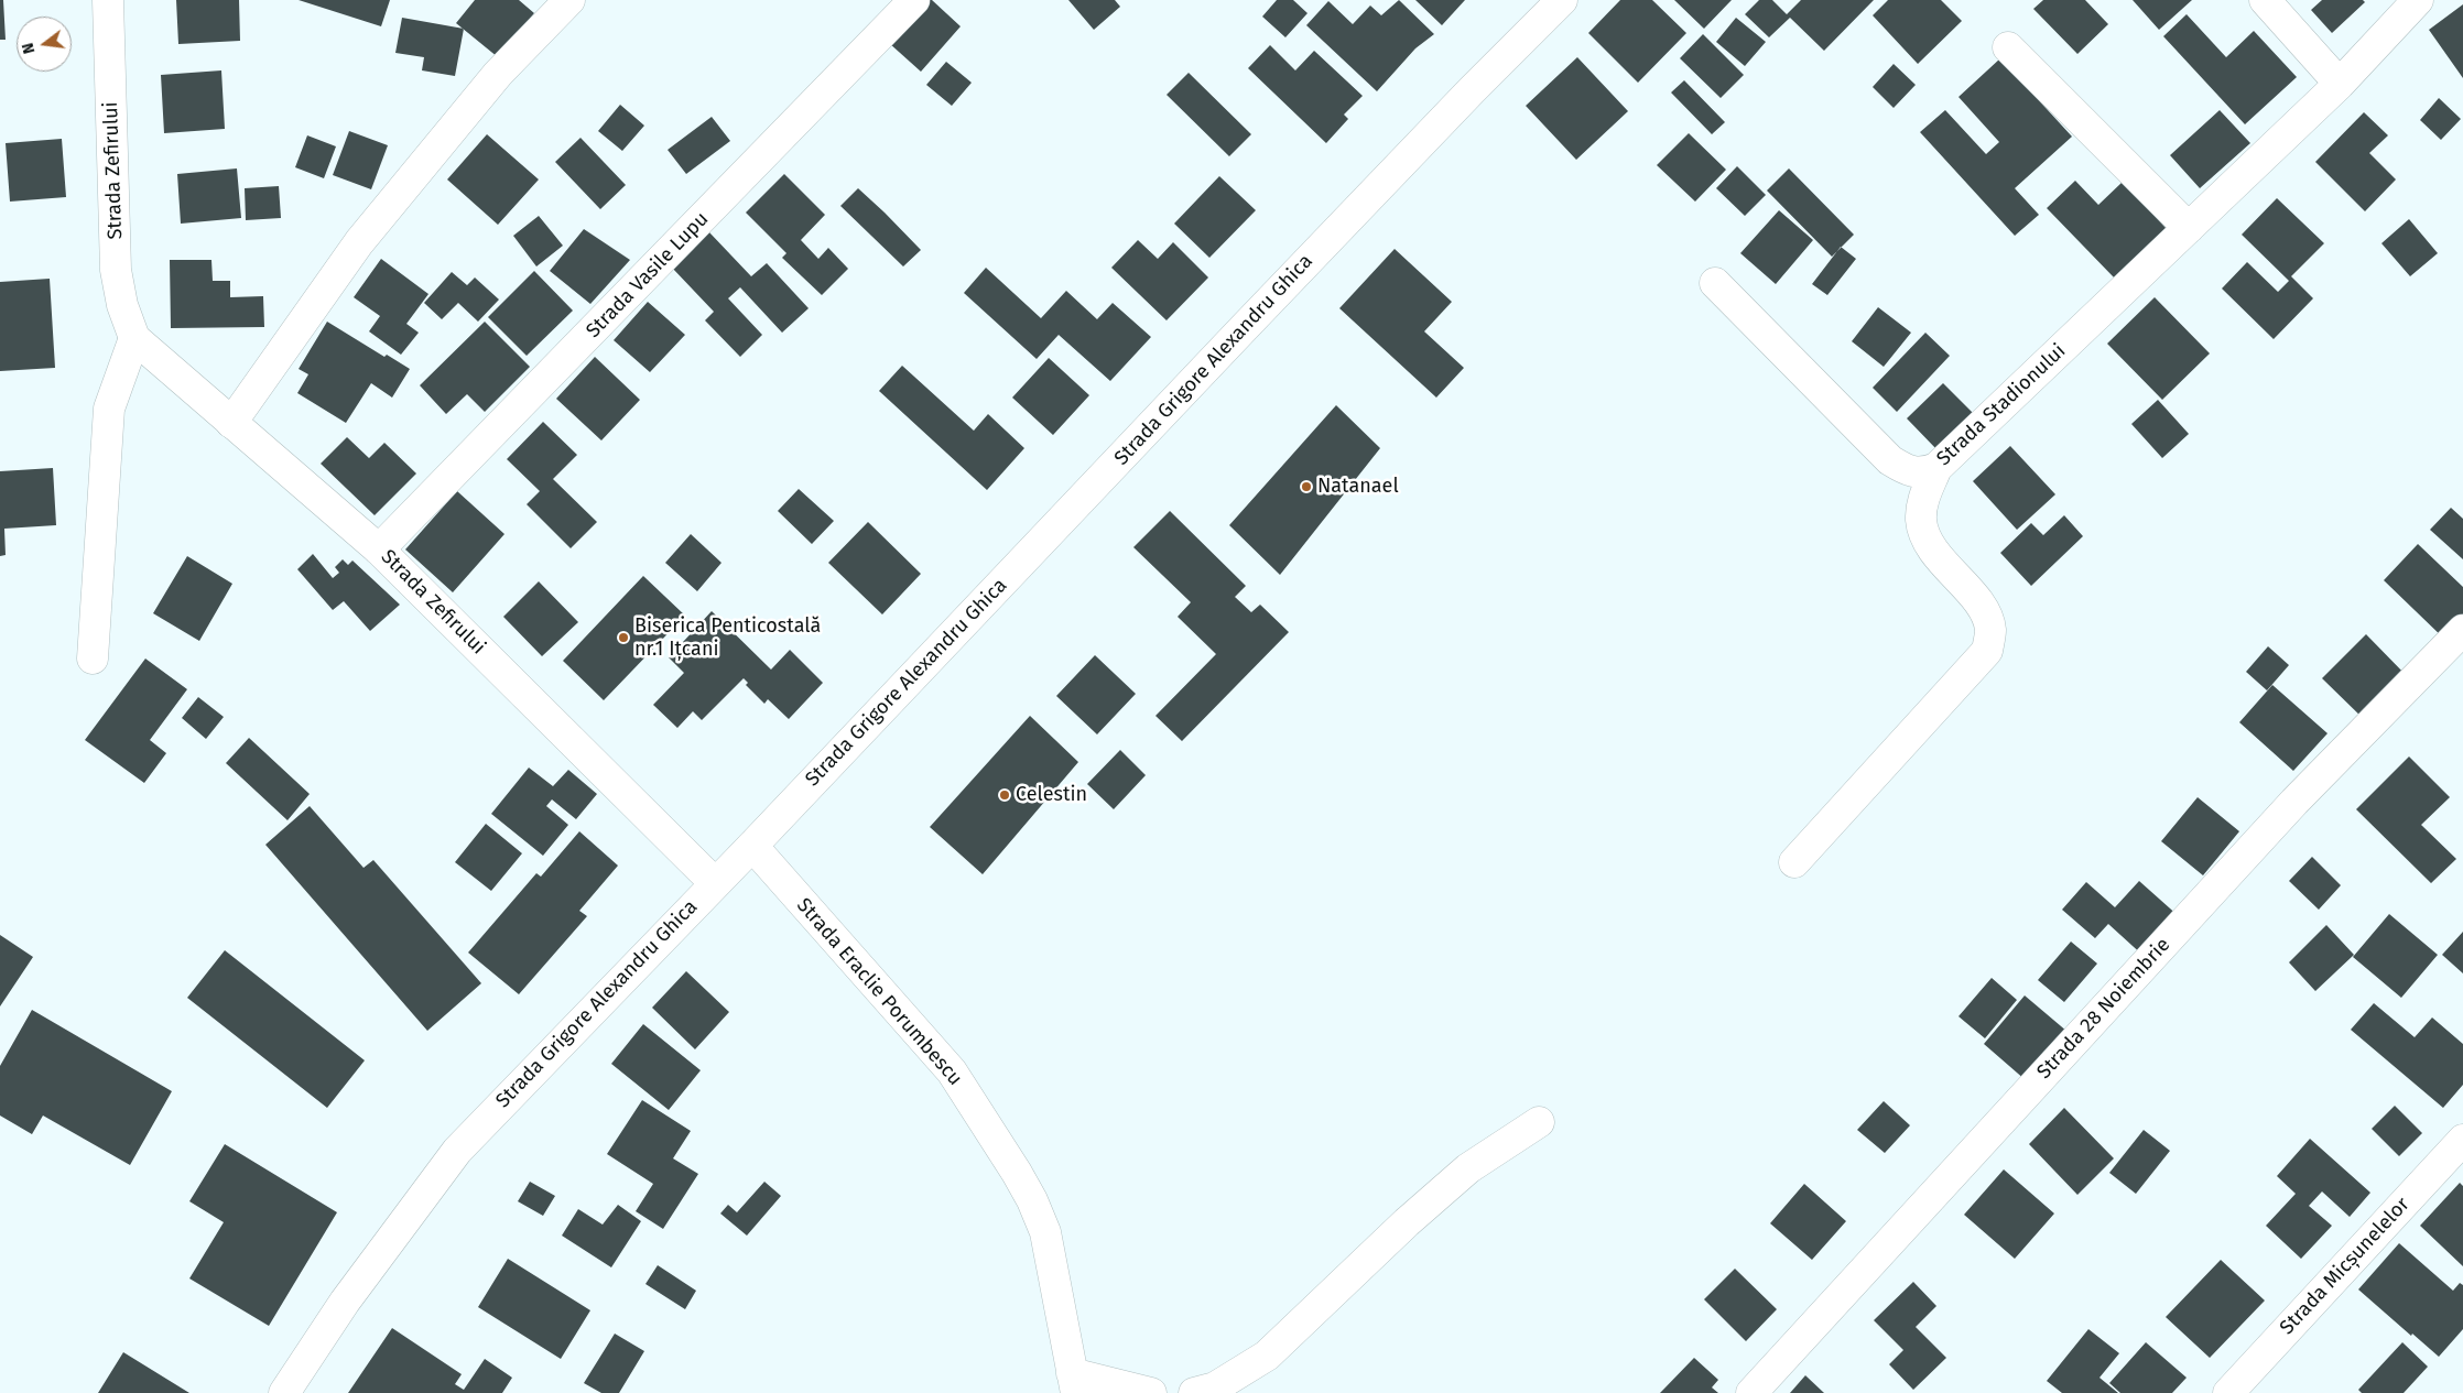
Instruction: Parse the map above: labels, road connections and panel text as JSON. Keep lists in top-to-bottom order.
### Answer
{
  "streets": {
    "street": [
      "Strada Zefirului",
      "Strada Vasile Lupu",
      "Strada Grigore Alexandru Ghica",
      "Strada Stadionului",
      "Strada Eraclie Porumbescu",
      "Strada 28 Noiembrie",
      "Strada Micșunelelor"
    ]
  },
  "crossings": [
    ["Strada Zefirului", "Strada Vasile Lupu"],
    ["Strada Zefirului", "Strada Grigore Alexandru Ghica"],
    ["Strada Grigore Alexandru Ghica", "Strada Eraclie Porumbescu"]
  ],
  "places": ["Natanael", "Biserica Penticostală nr.1 Ițcani", "Celestin"],
  "north": "left"
}
